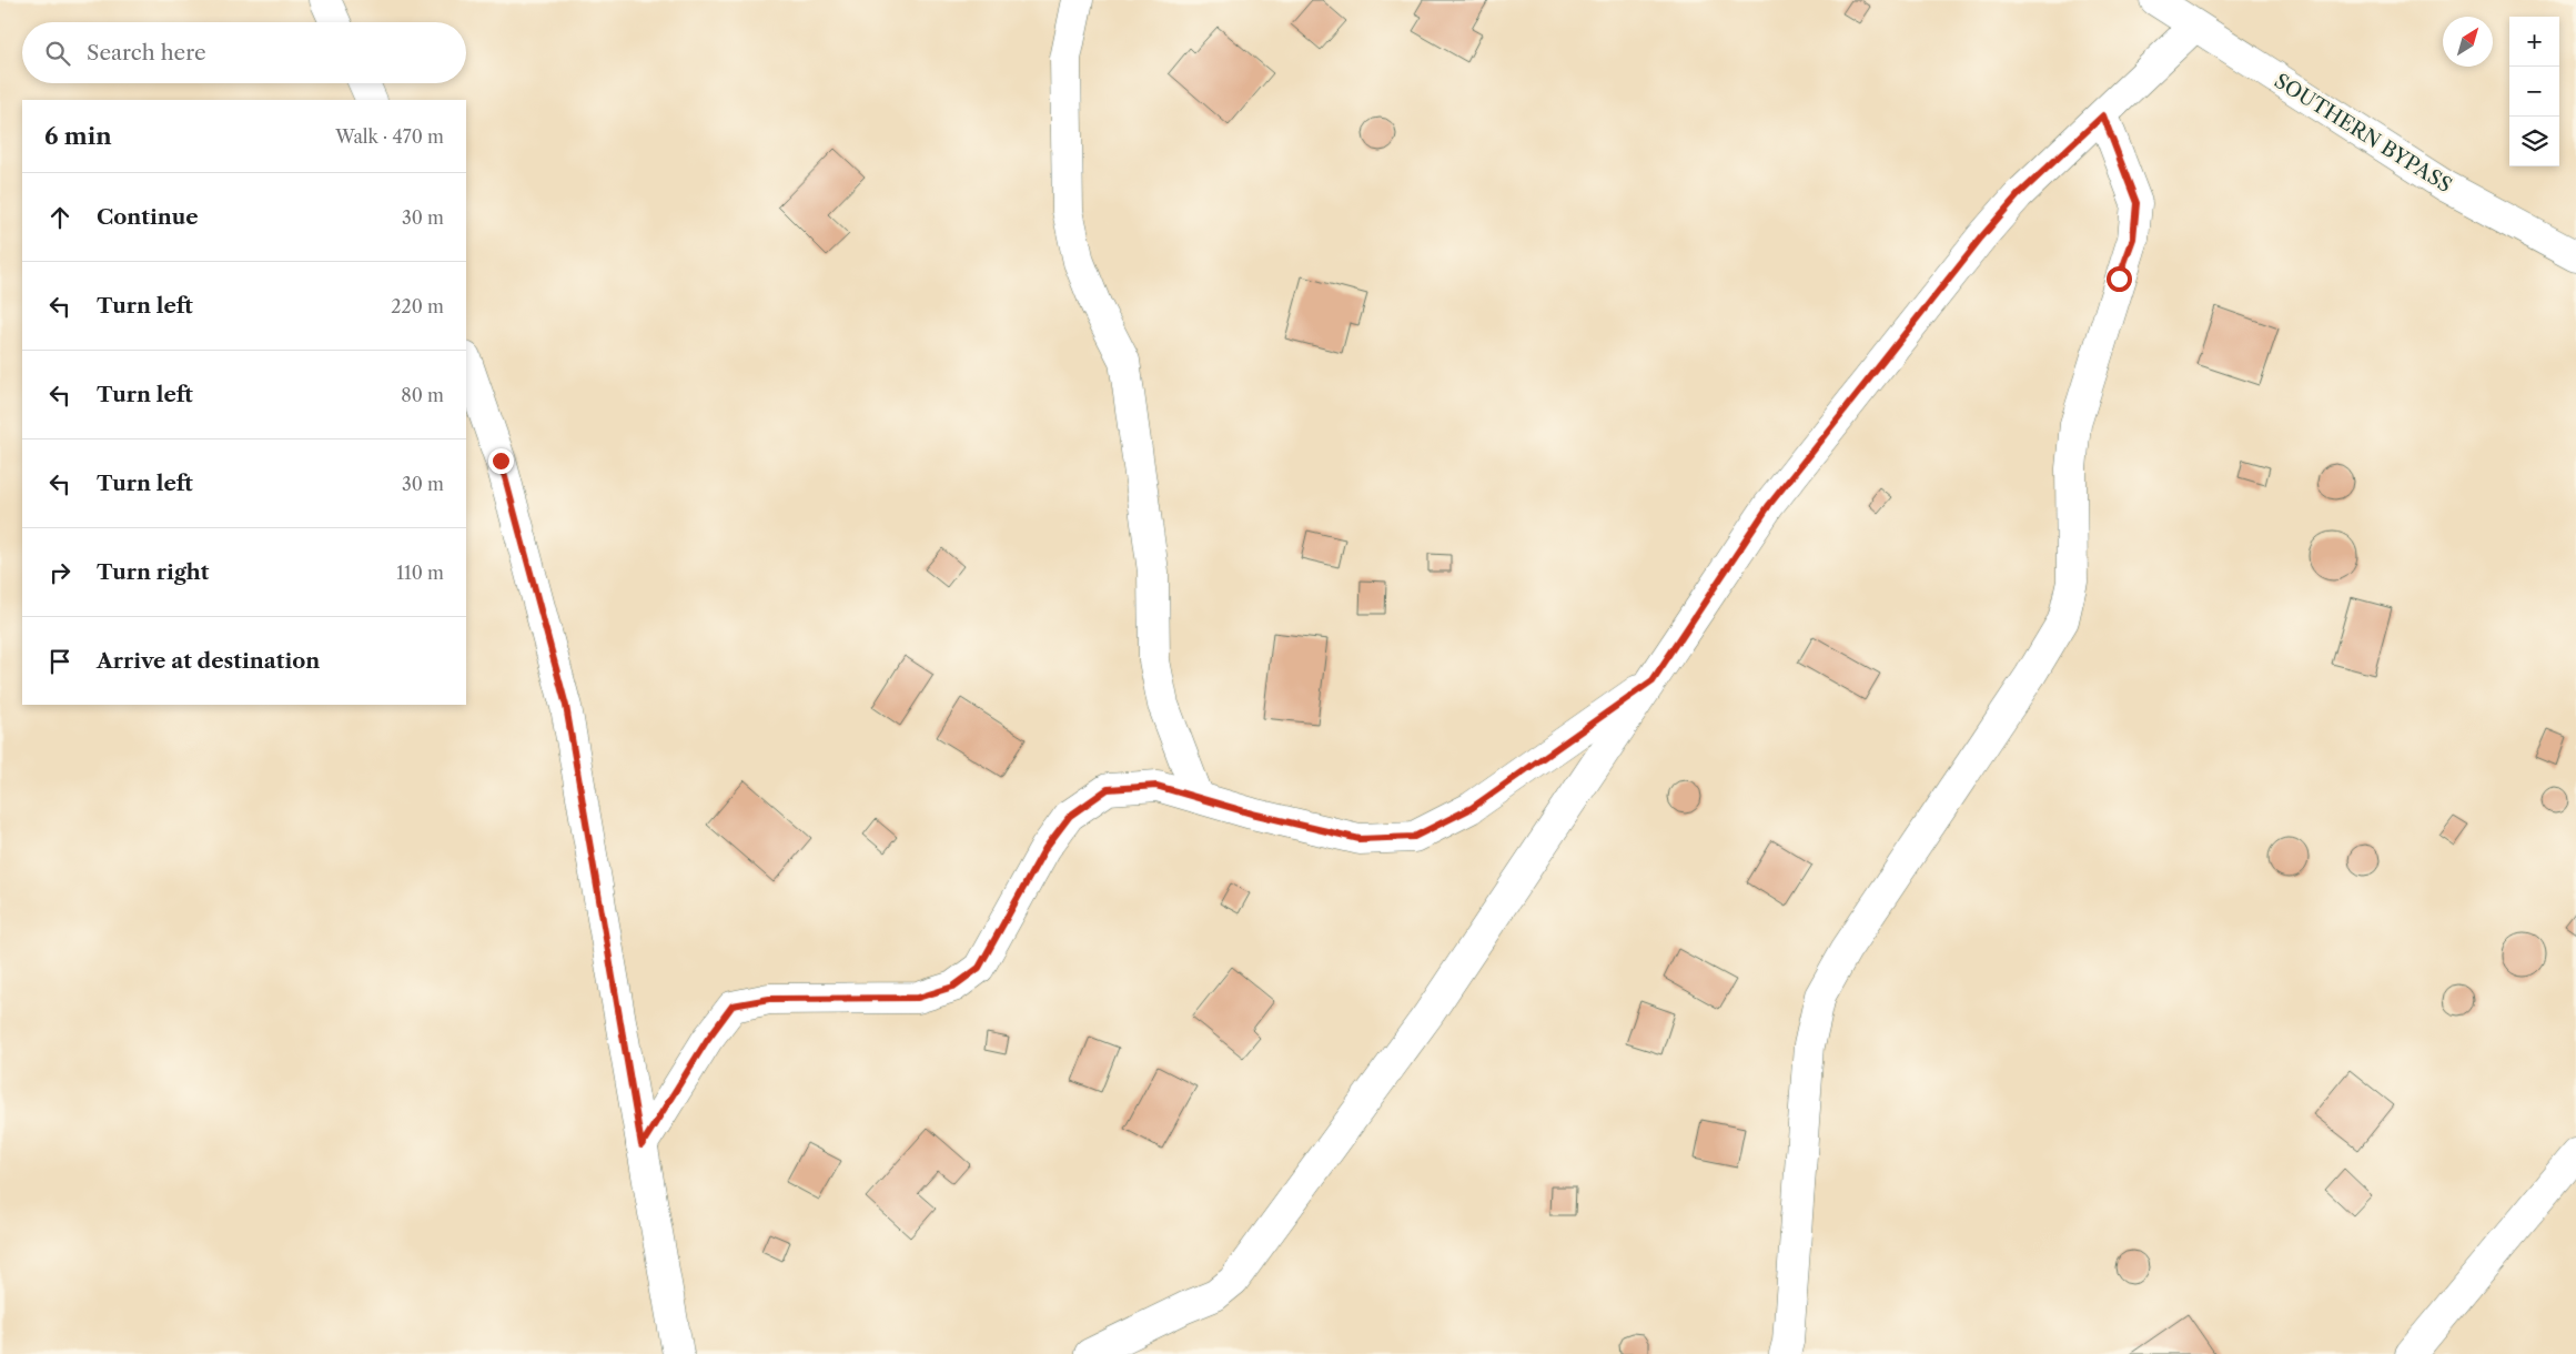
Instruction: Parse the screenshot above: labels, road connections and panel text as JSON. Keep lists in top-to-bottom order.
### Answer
{
  "streets": {
    "street": ["SOUTHERN BYPASS"]
  },
  "north": "top right",
  "page": {
    "map_buttons": ["+", "−"],
    "search": "Search here",
    "heading": ["6 min", "Walk · 470 m"],
    "list": [
      ["Continue", "30 m"],
      ["Turn left", "220 m"],
      ["Turn left", "80 m"],
      ["Turn left", "30 m"],
      ["Turn right", "110 m"],
      "Arrive at destination"
    ]
  }
}
